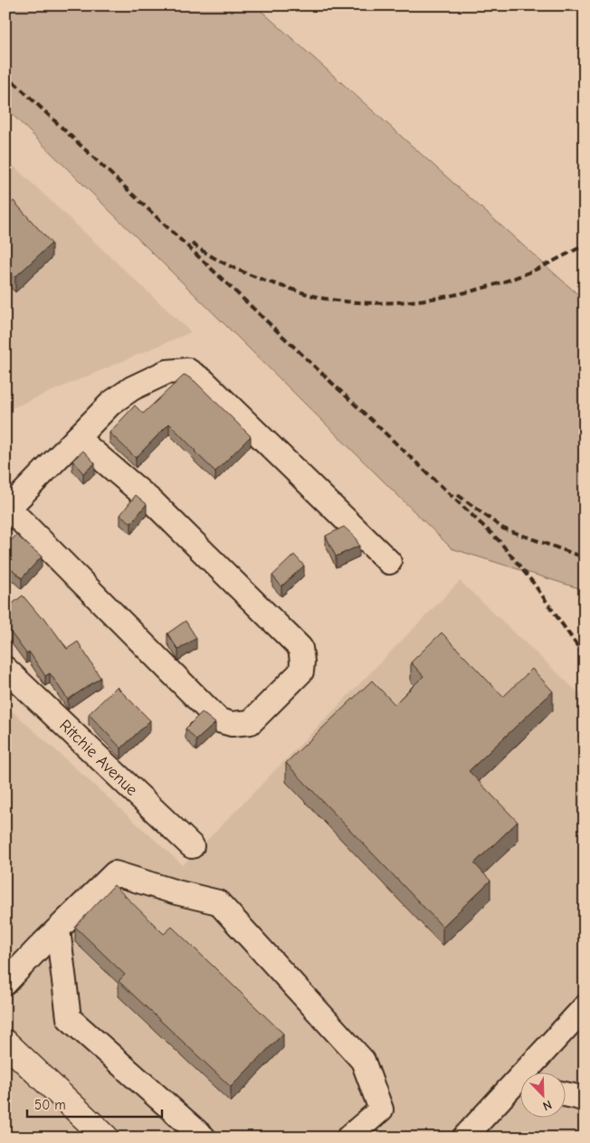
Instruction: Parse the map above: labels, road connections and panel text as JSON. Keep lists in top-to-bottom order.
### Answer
{
  "streets": {
    "street": ["Ritchie Avenue"]
  },
  "scale_bar": "50 m",
  "north": "bottom right"
}
